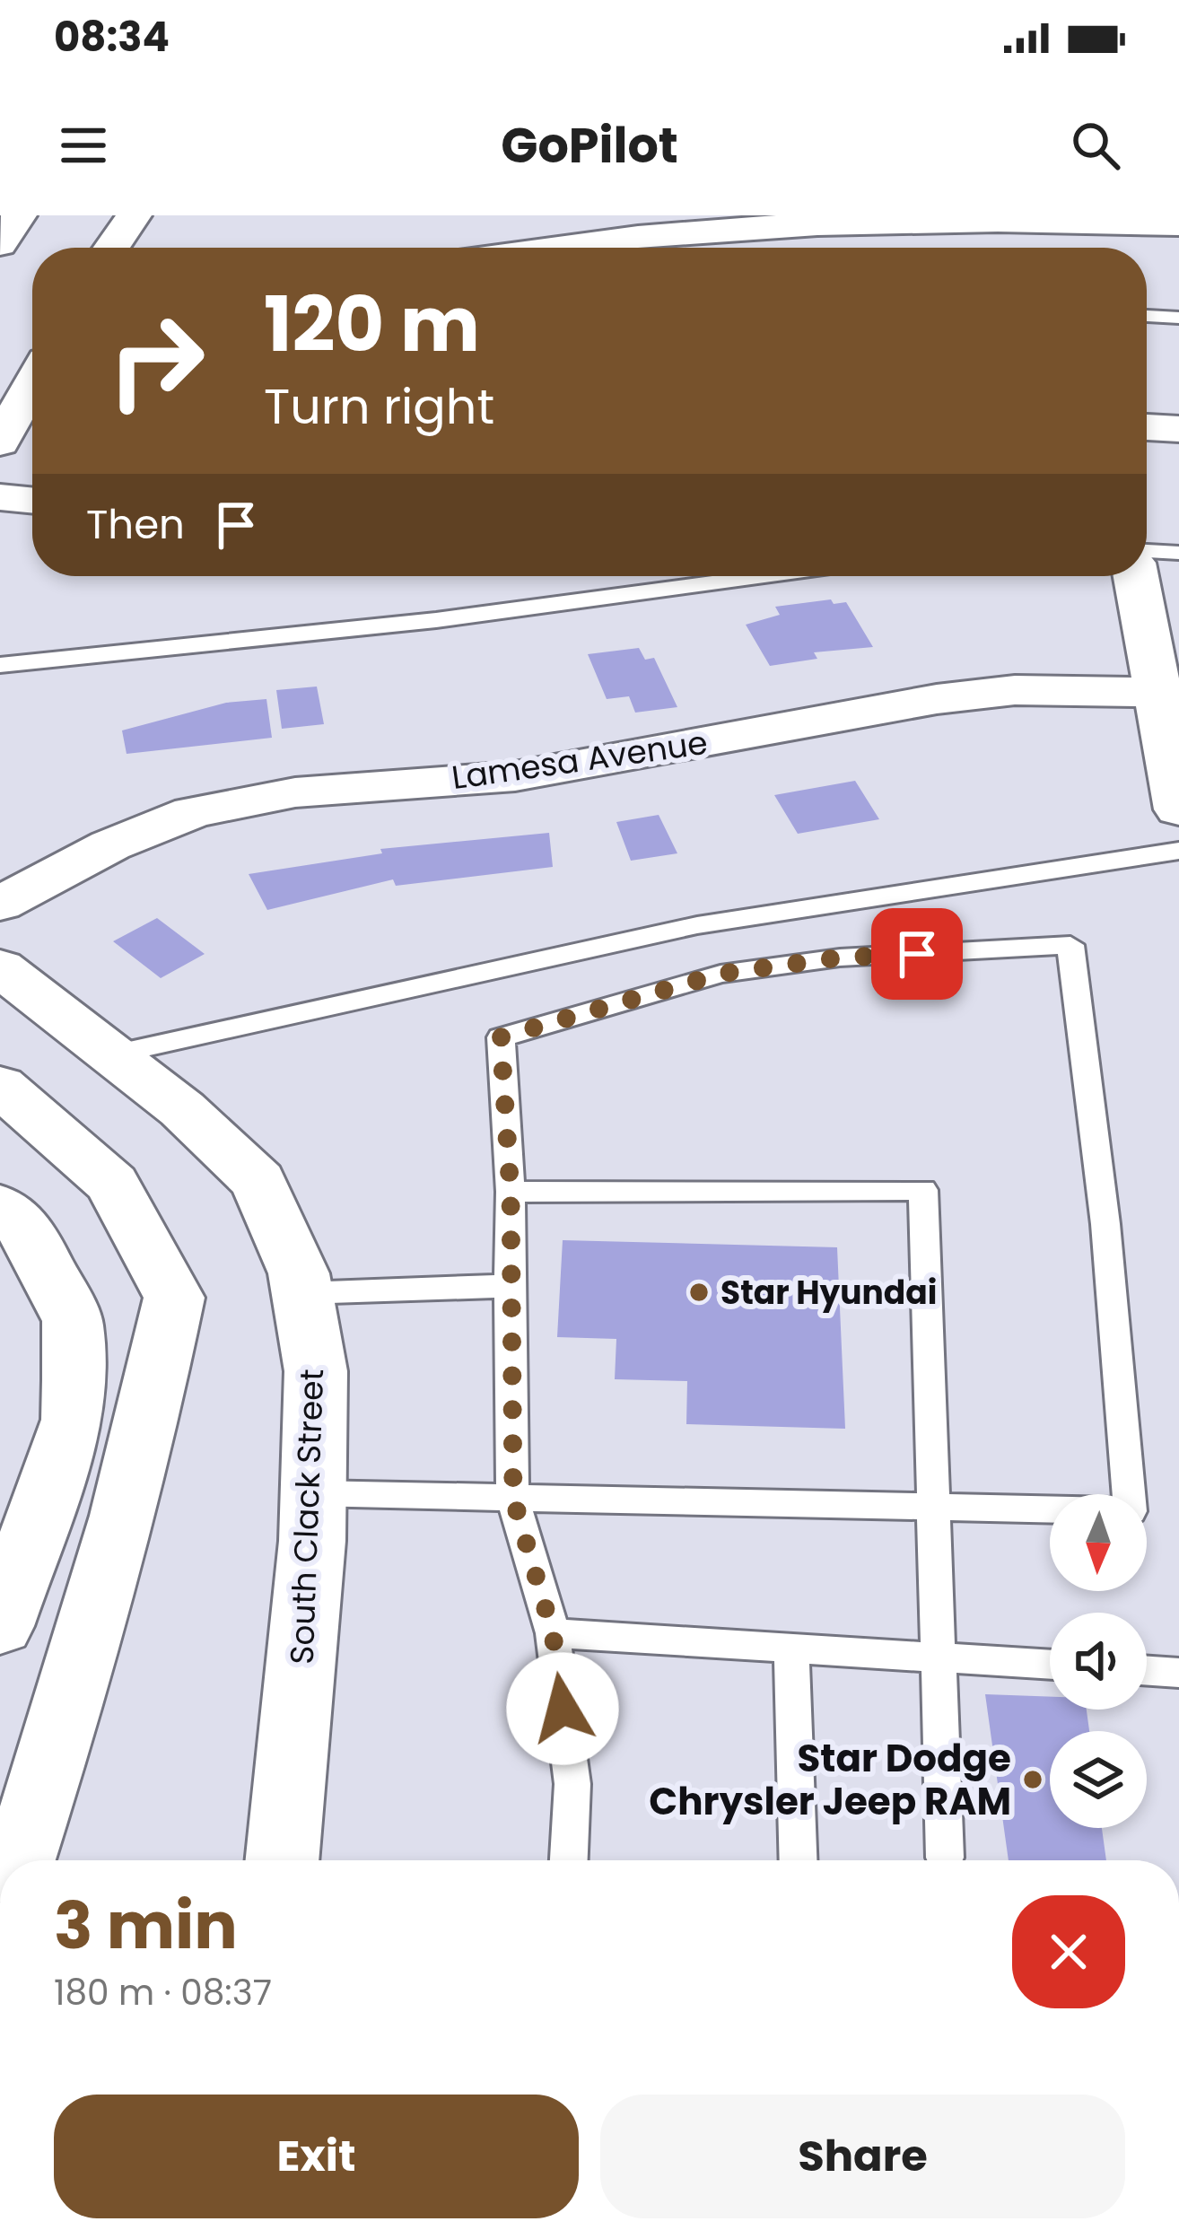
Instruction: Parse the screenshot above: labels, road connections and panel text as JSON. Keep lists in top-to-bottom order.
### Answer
{
  "streets": {
    "main road": ["Lamesa Avenue", "South Clack Street"]
  },
  "places": ["Star Hyundai", "Star Dodge Chrysler Jeep RAM"],
  "north": "bottom",
  "page": {
    "status": "08:34",
    "header": "GoPilot",
    "turn": ["120 m", "Turn right"],
    "then": "Then",
    "heading": ["3 min", "180 m · 08:37"],
    "buttons": ["Exit", "Share"]
  }
}
